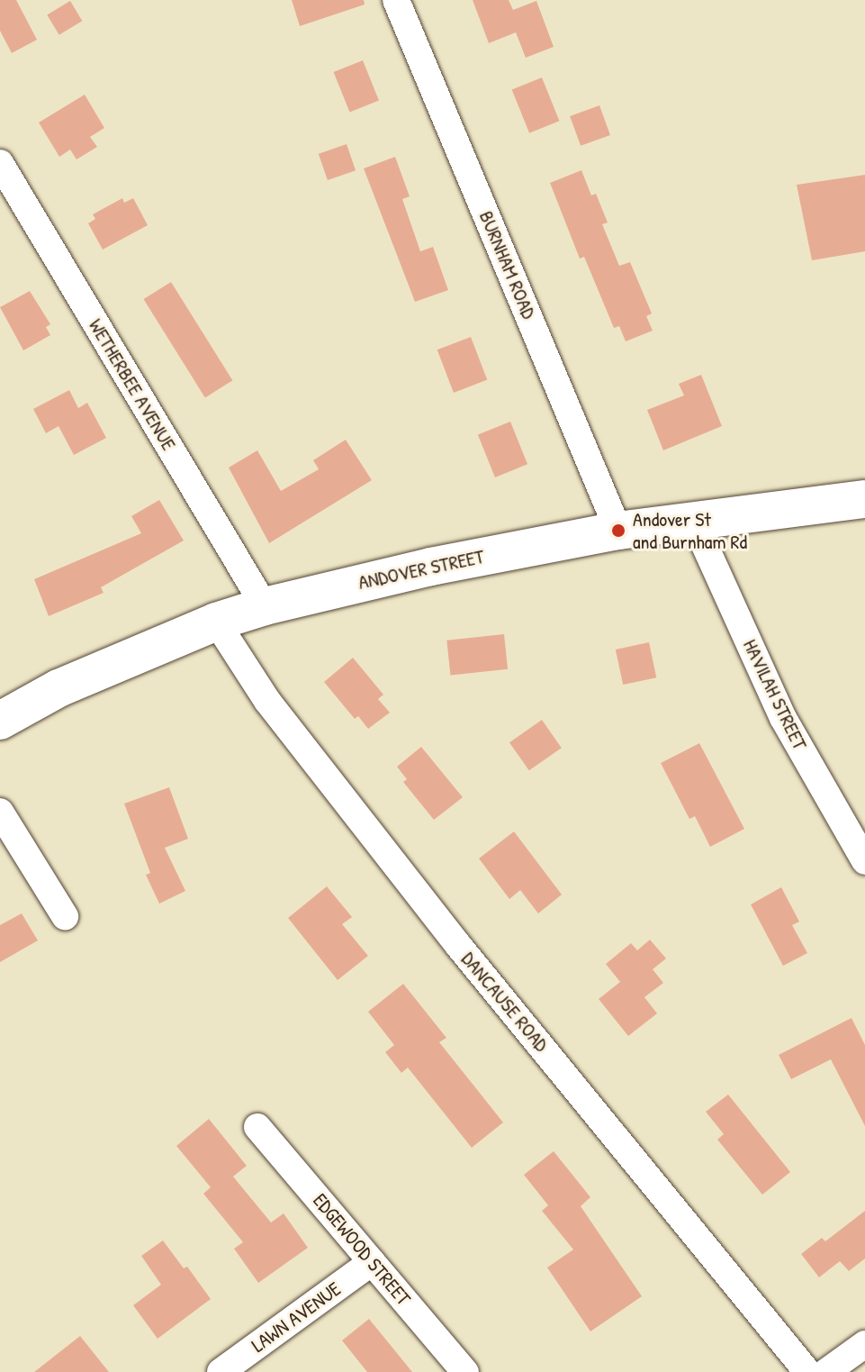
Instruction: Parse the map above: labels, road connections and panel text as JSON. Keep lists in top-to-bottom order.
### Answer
{
  "streets": {
    "main road": ["ANDOVER STREET"],
    "street": [
      "BURNHAM ROAD",
      "WETHERBEE AVENUE",
      "HAVILAH STREET",
      "DANCAUSE ROAD",
      "EDGEWOOD STREET",
      "LAWN AVENUE"
    ]
  },
  "crossings": [
    ["BURNHAM ROAD", "ANDOVER STREET"],
    ["WETHERBEE AVENUE", "ANDOVER STREET"],
    ["ANDOVER STREET", "HAVILAH STREET"],
    ["ANDOVER STREET", "DANCAUSE ROAD"],
    ["EDGEWOOD STREET", "LAWN AVENUE"]
  ],
  "places": ["Andover St and Burnham Rd"]
}
